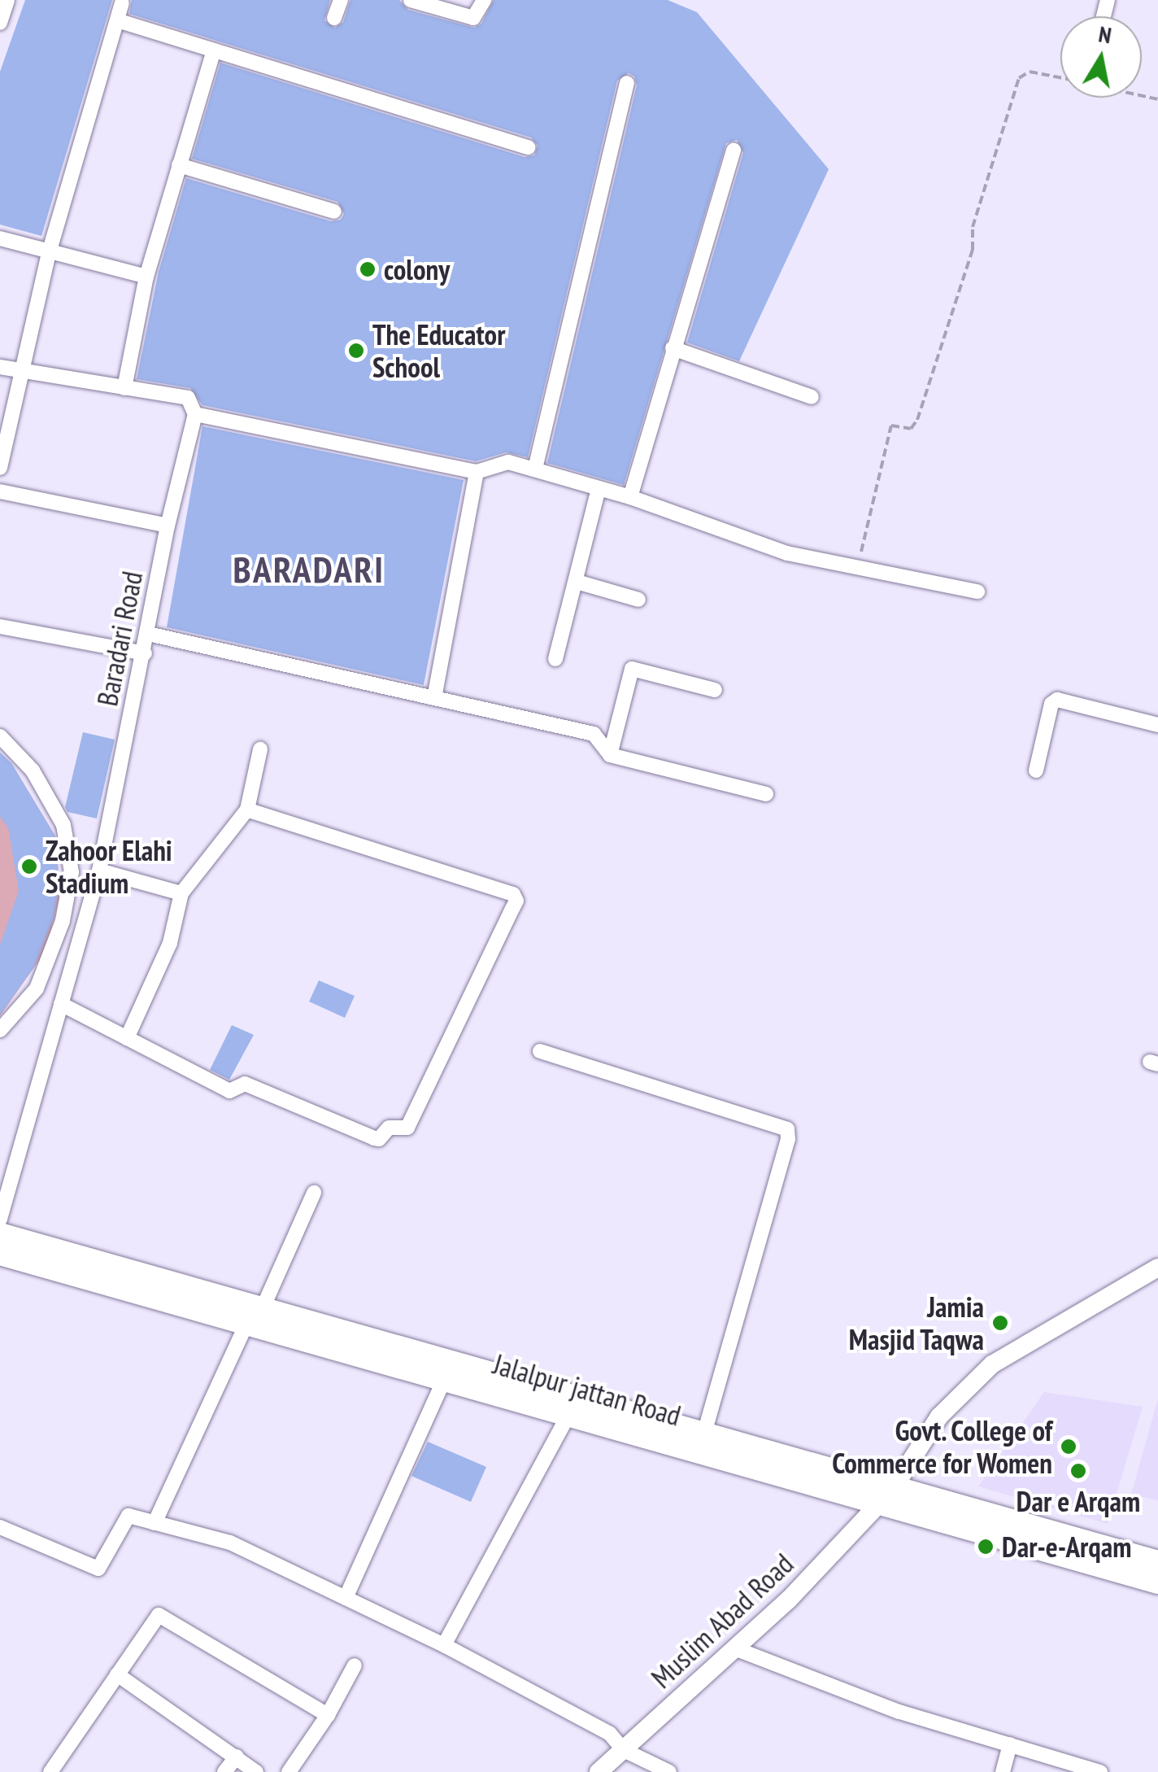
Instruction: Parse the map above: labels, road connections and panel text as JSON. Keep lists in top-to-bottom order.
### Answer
{
  "streets": {
    "main road": ["Jalalpur jattan Road"],
    "street": ["Baradari Road", "Muslim Abad Road"]
  },
  "crossings": [
    ["Jalalpur jattan Road", "Muslim Abad Road"]
  ],
  "districts": ["BARADARI"],
  "places": [
    "colony",
    "The Educator School",
    "Zahoor Elahi Stadium",
    "Jamia Masjid Taqwa",
    "Govt. College of Commerce for Women",
    "Dar e Arqam",
    "Dar-e-Arqam"
  ],
  "north": "top"
}
